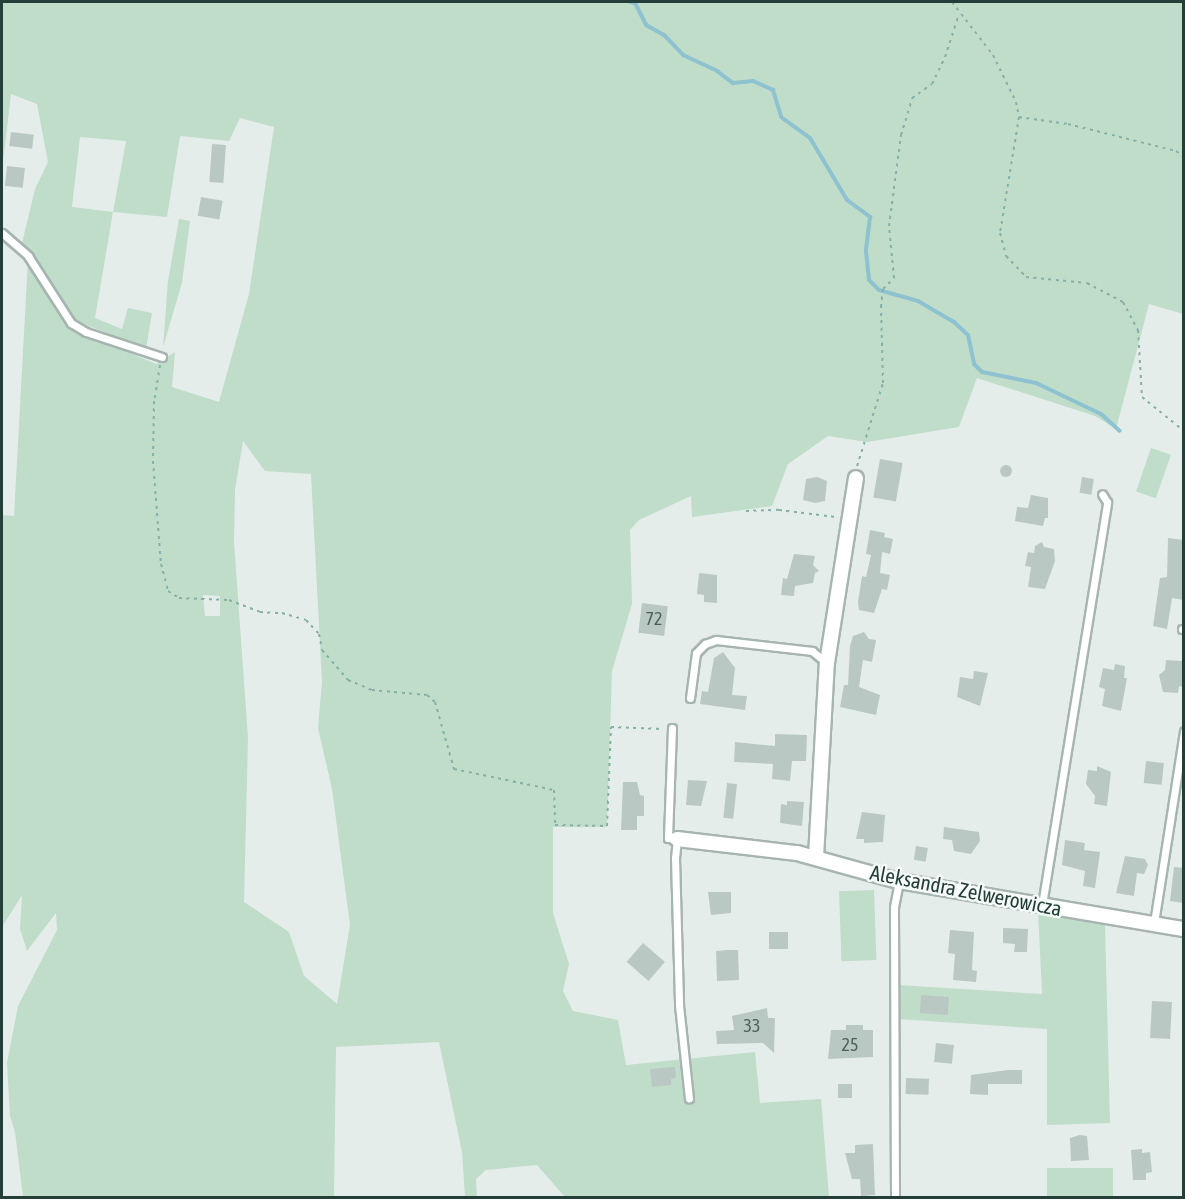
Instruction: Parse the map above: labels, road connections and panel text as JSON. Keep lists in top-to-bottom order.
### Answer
{
  "streets": {
    "street": ["Aleksandra Zelwerowicza"]
  },
  "house_numbers": ["72", "33", "25"]
}
